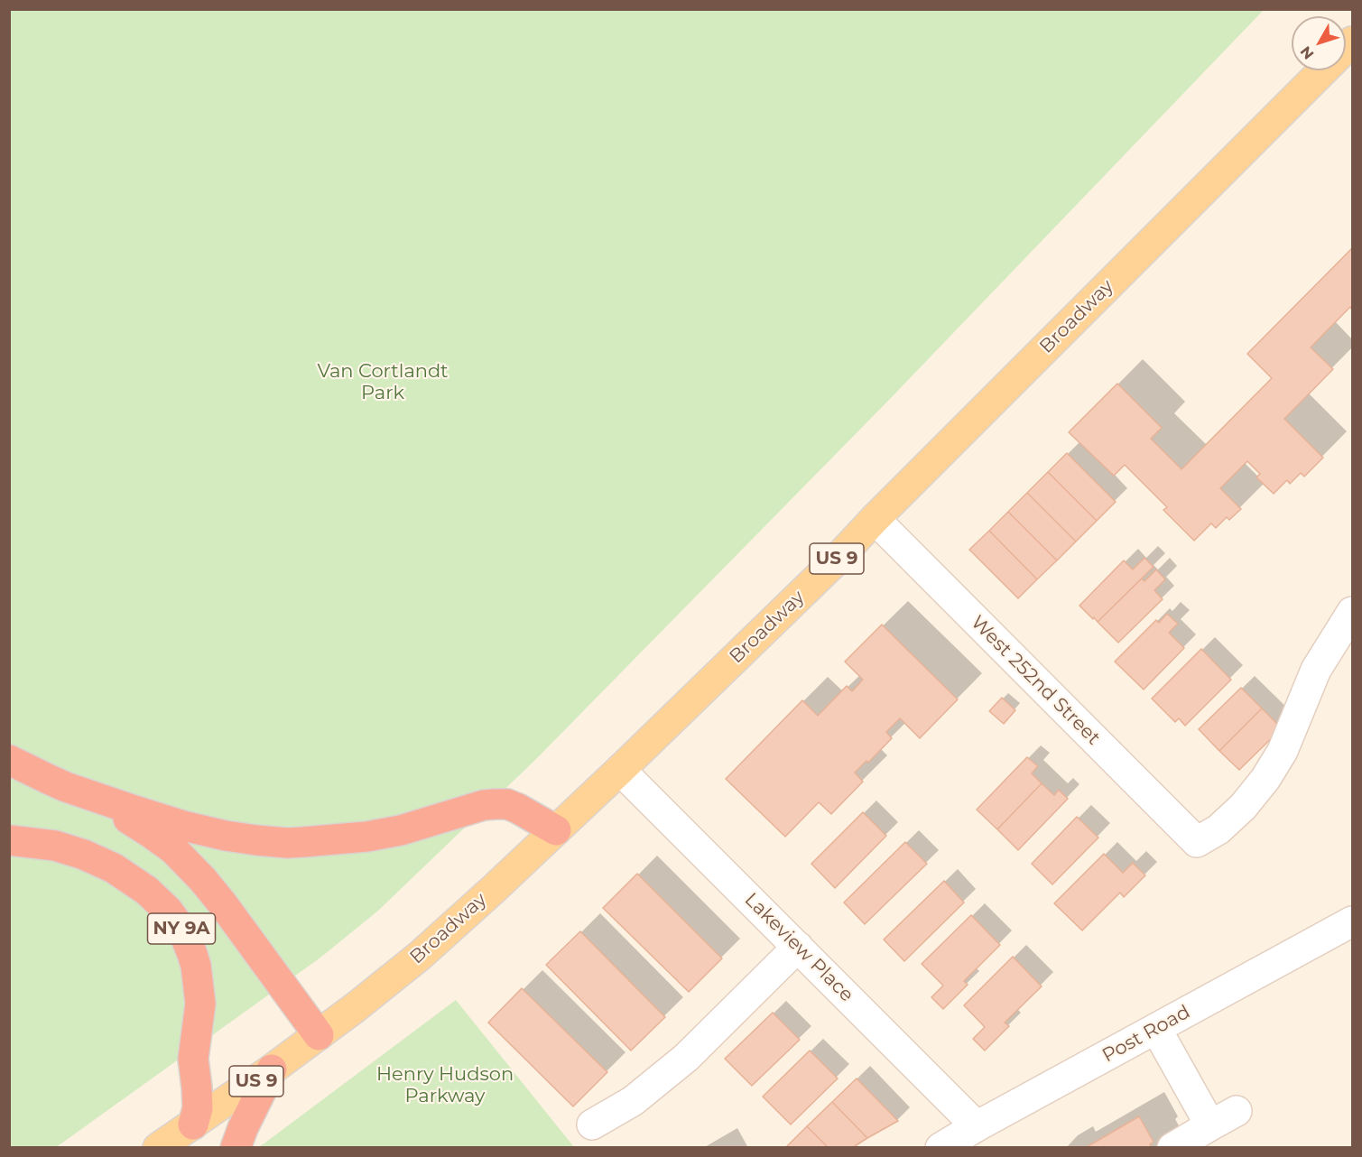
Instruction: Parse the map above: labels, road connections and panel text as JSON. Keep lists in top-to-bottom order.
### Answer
{
  "streets": {
    "highway": ["NY 9A"],
    "main road": ["Broadway", "US 9"],
    "street": ["West 252nd Street", "Lakeview Place", "Post Road"]
  },
  "crossings": [
    ["Broadway", "West 252nd Street"],
    ["Broadway", "NY 9A"],
    ["Broadway", "Lakeview Place"],
    ["Lakeview Place", "Post Road"]
  ],
  "parks": ["Van Cortlandt Park", "Henry Hudson Parkway"],
  "north": "bottom left"
}
